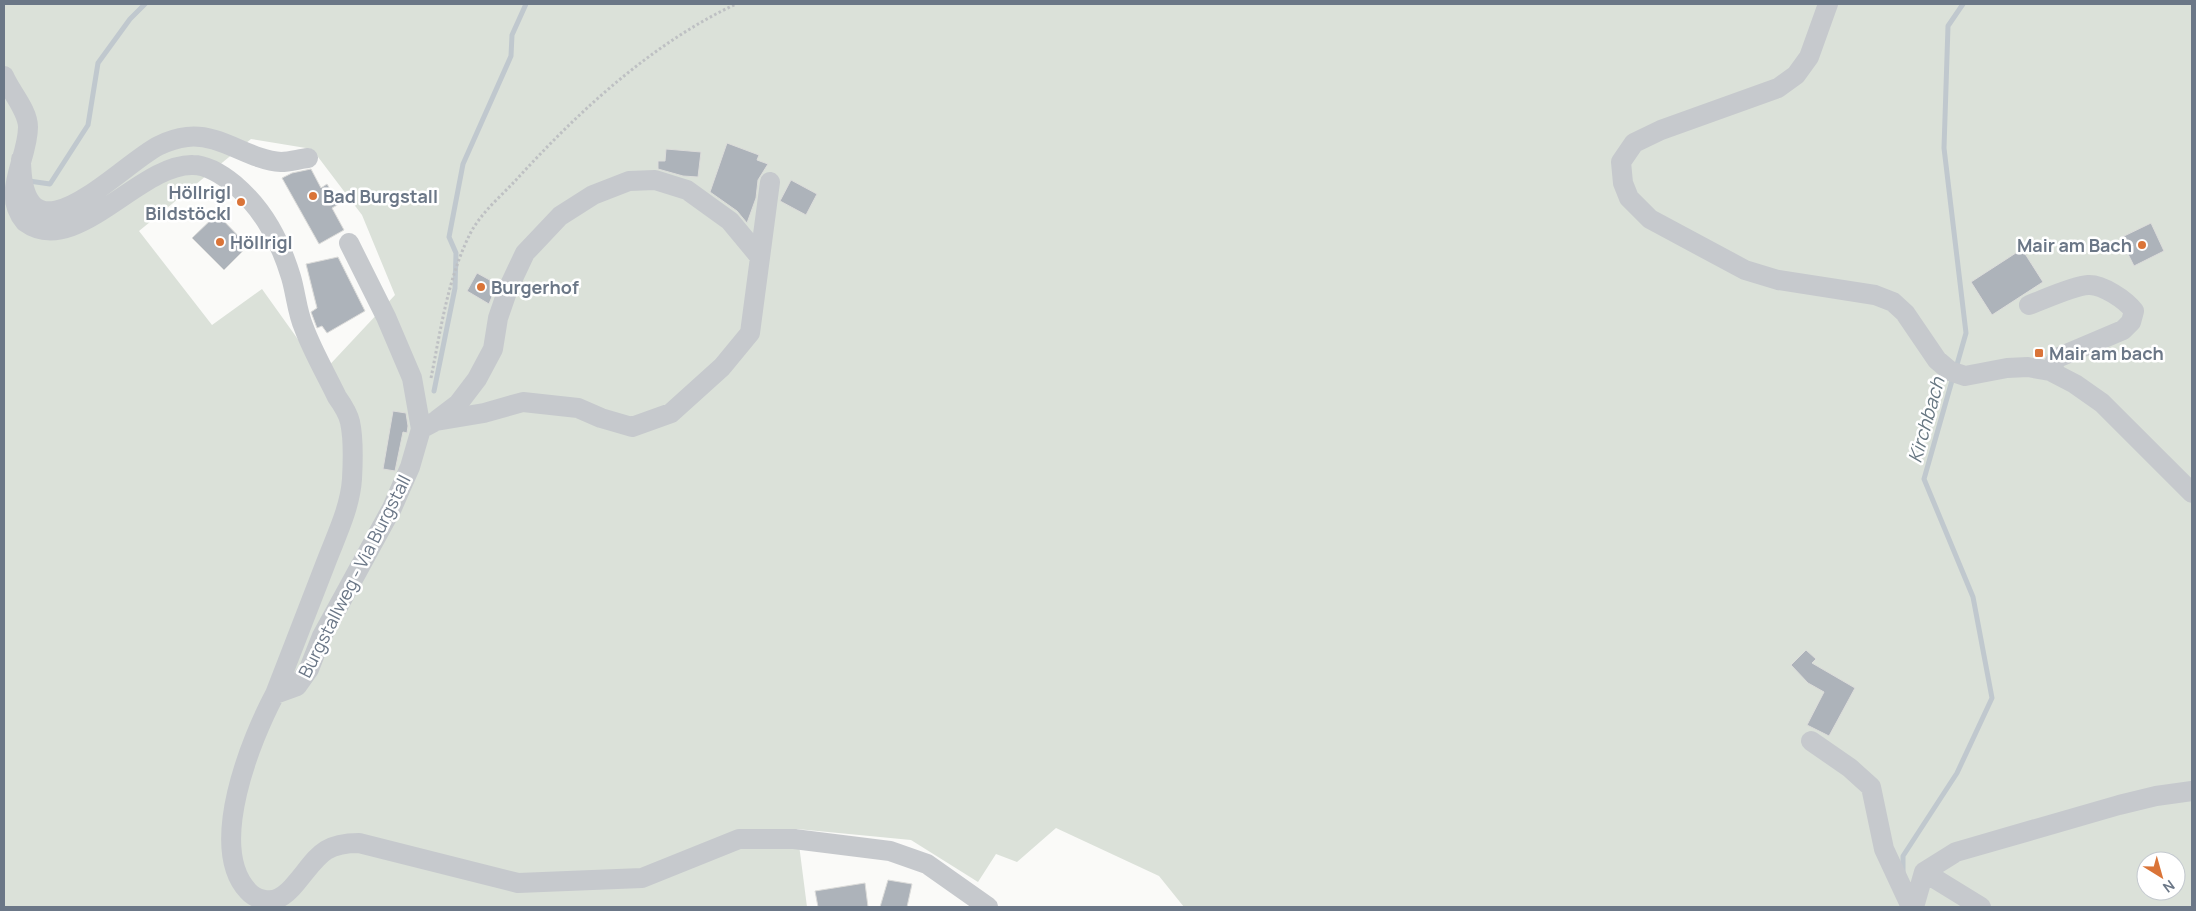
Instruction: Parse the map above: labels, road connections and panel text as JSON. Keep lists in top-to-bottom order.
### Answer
{
  "streets": {
    "street": ["Burgstallweg - Via Burgstall"]
  },
  "water": ["Kirchbach"],
  "places": {
    "other": [
      "Bad Burgstall",
      "Höllrigl Bildstöckl",
      "Höllrigl",
      "Mair am Bach",
      "Burgerhof"
    ],
    "transit": ["Mair am bach"]
  },
  "north": "bottom right"
}
